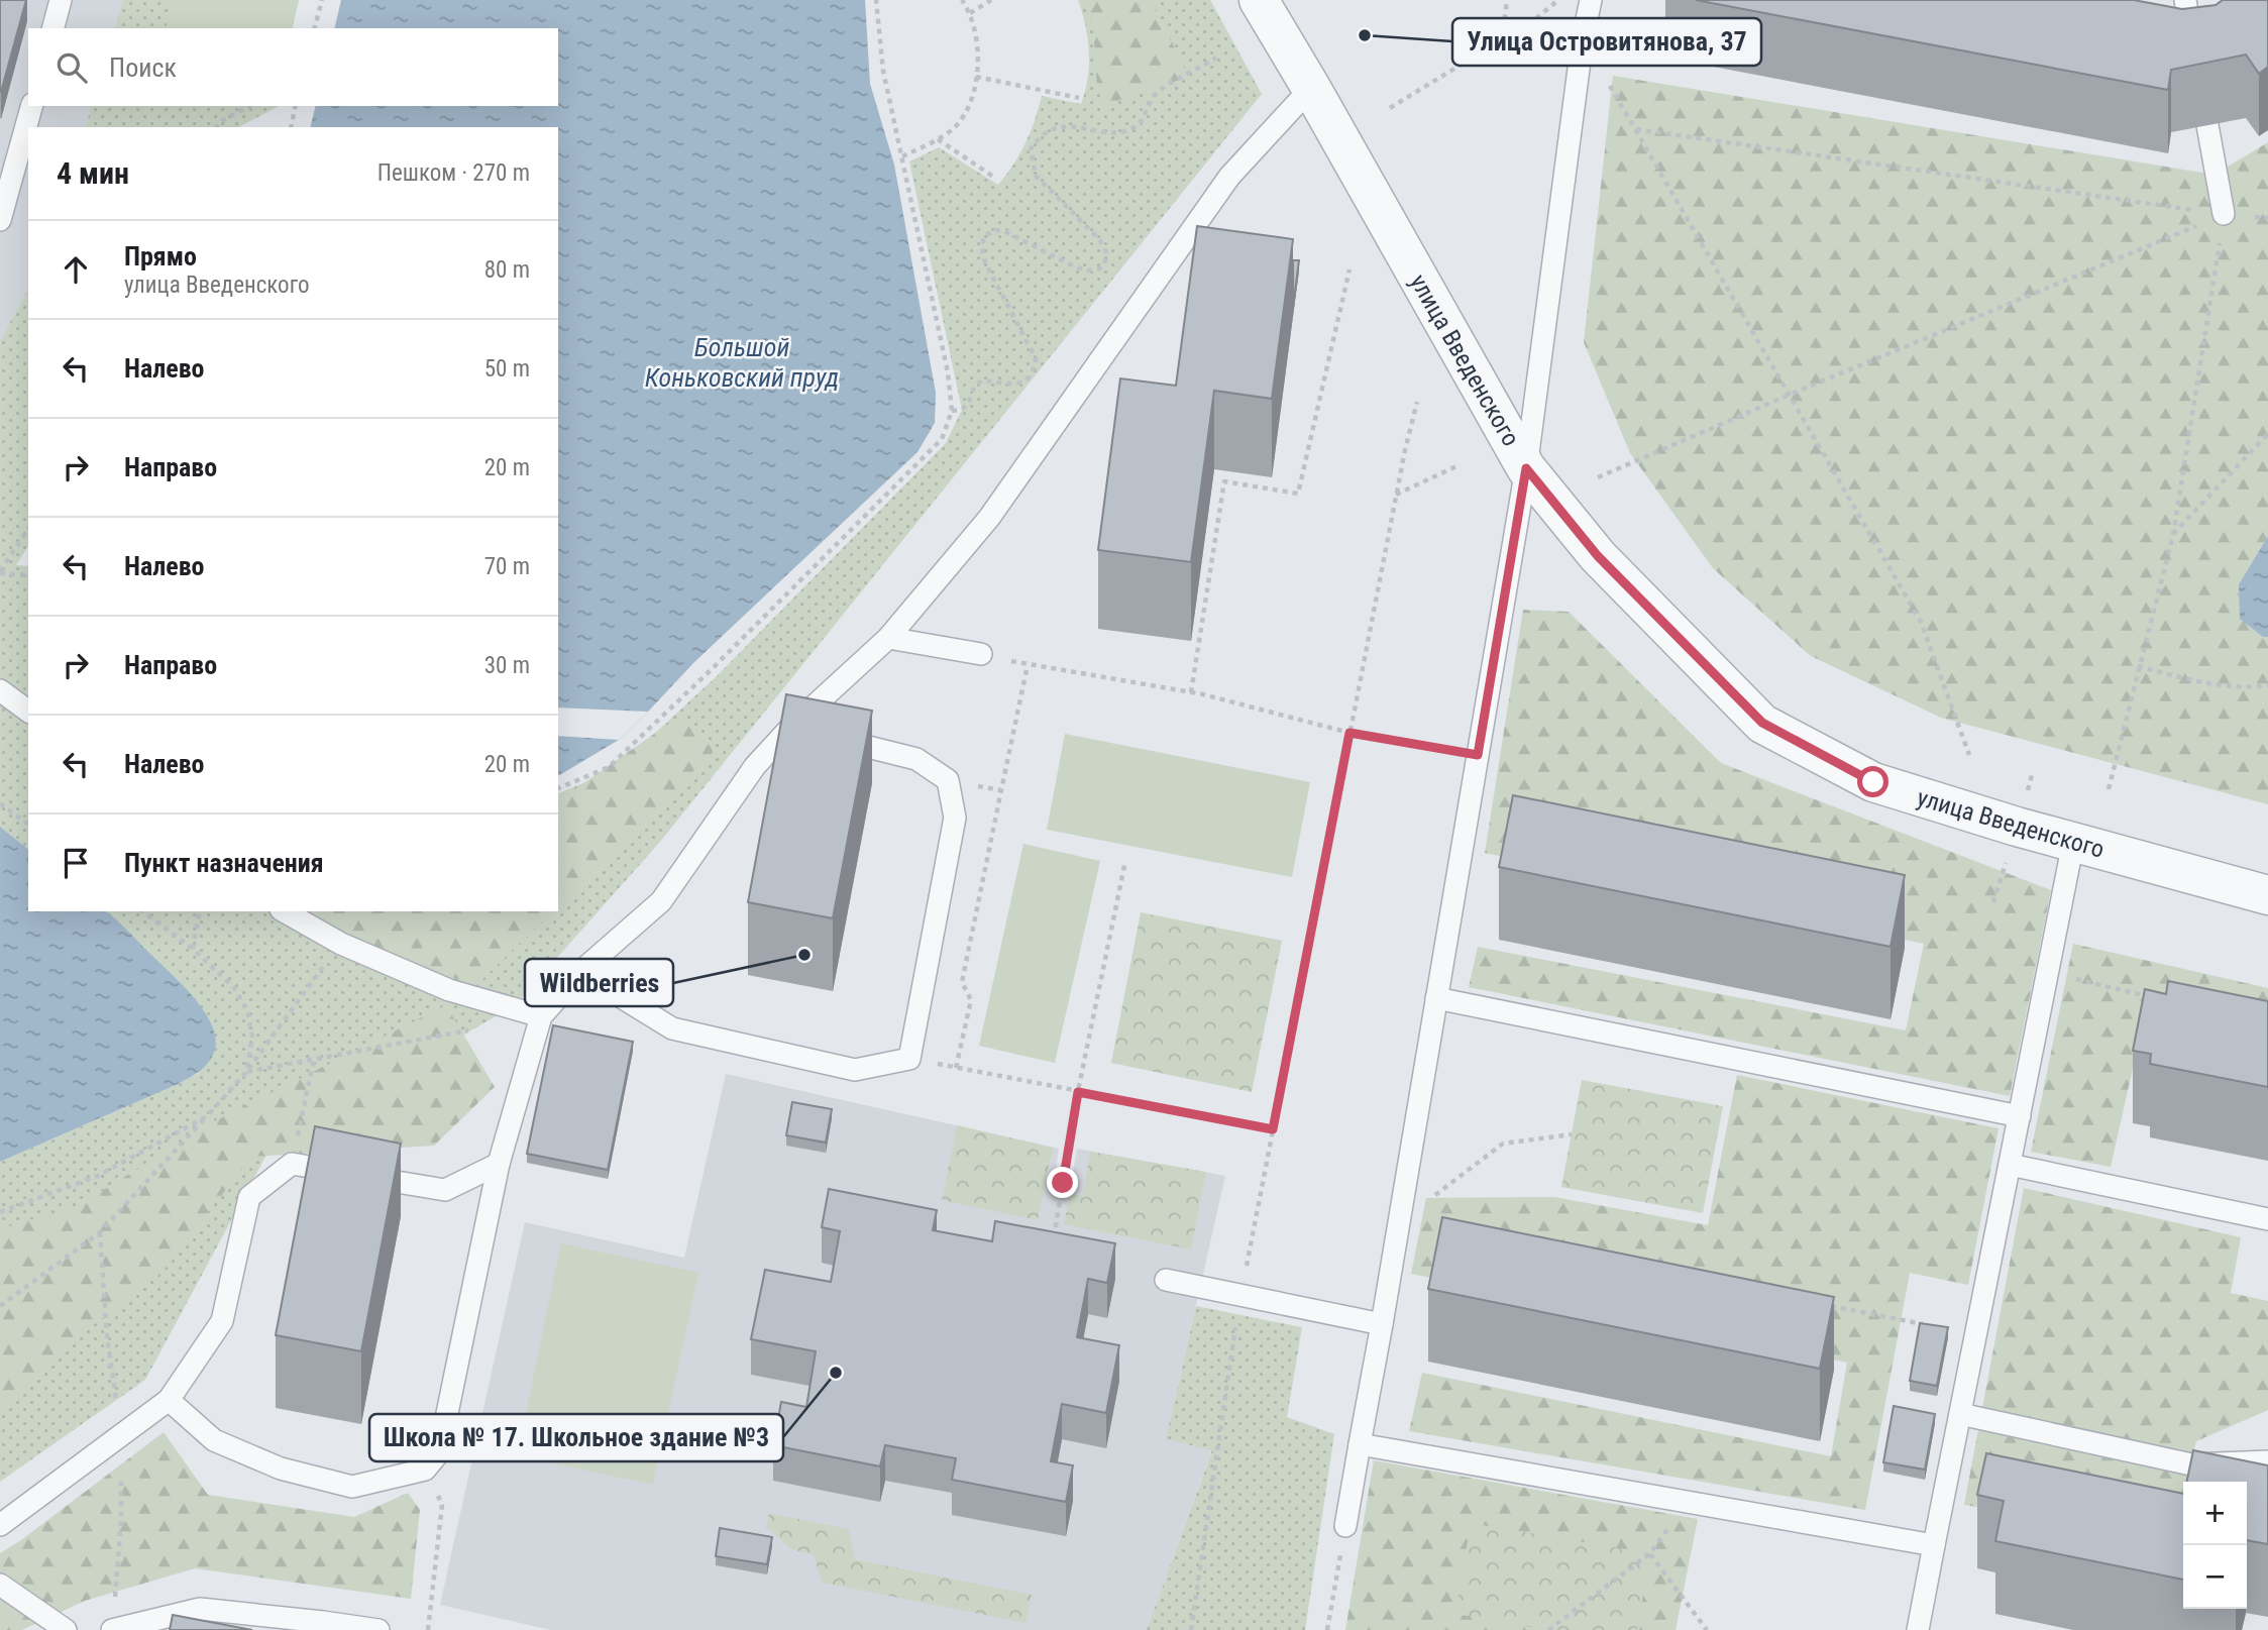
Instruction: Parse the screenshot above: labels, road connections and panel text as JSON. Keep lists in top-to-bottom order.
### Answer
{
  "streets": {
    "street": ["улица Введенского"]
  },
  "water": ["Большой Коньковский пруд"],
  "places": ["Улица Островитянова, 37", "Wildberries", "Школа № 17. Школьное здание №3"],
  "page": {
    "search": "Поиск",
    "heading": ["4 мин", "Пешком · 270 m"],
    "list": [
      ["Прямо", "улица Введенского", "80 m"],
      ["Налево", "50 m"],
      ["Направо", "20 m"],
      ["Налево", "70 m"],
      ["Направо", "30 m"],
      ["Налево", "20 m"],
      "Пункт назначения"
    ],
    "map_buttons": ["+", "−"]
  }
}
